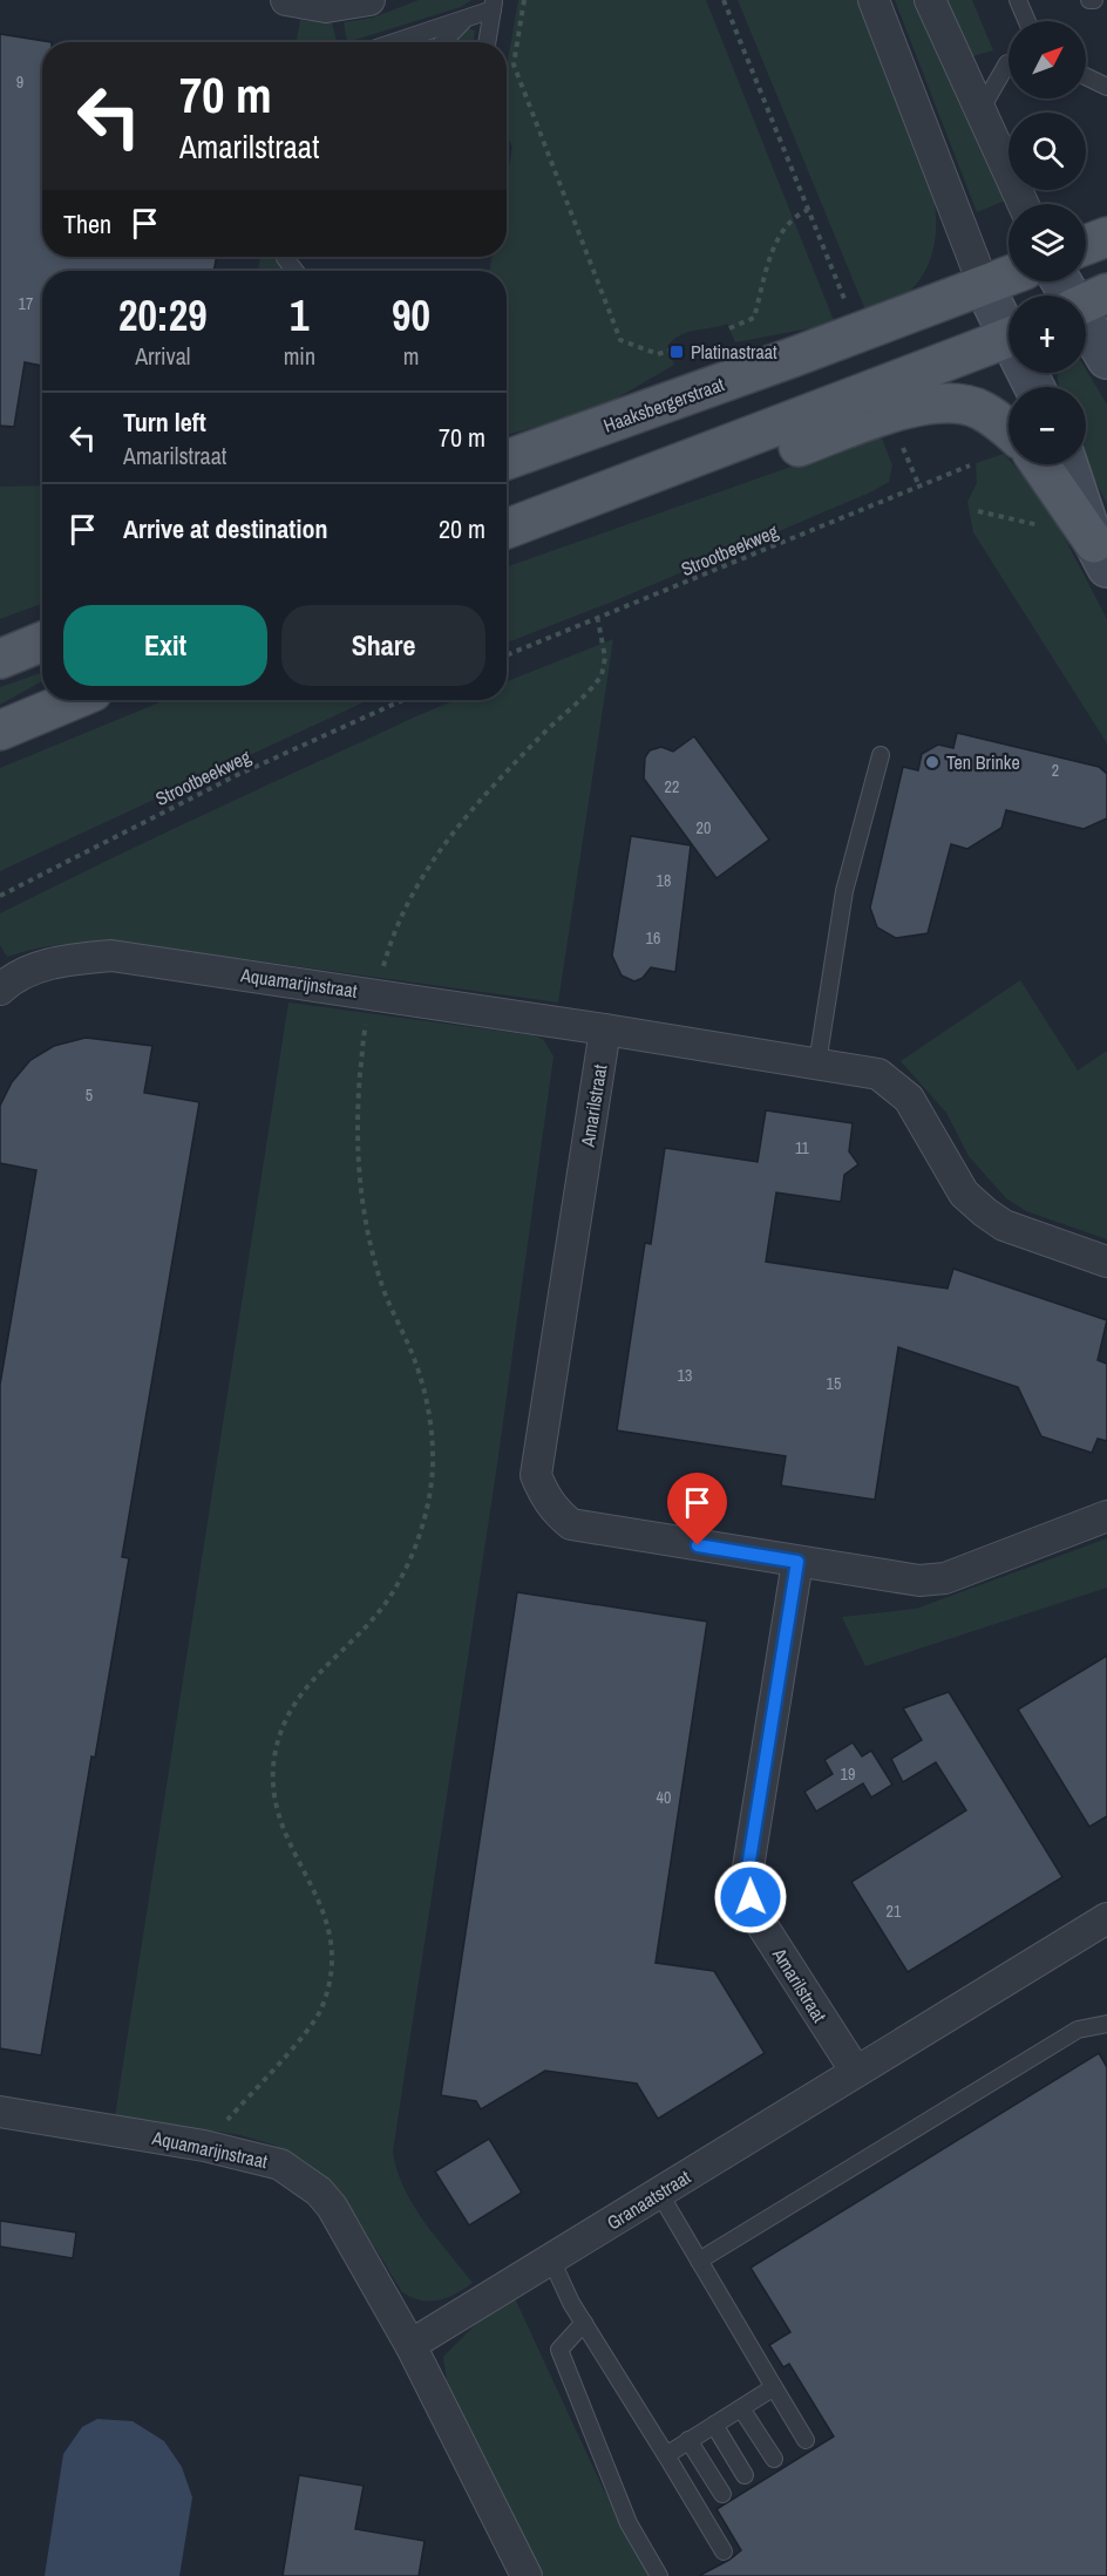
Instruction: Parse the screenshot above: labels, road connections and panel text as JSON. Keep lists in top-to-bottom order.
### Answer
{
  "streets": {
    "main road": ["Haaksbergerstraat"],
    "street": ["Aquamarijnstraat", "Amarilstraat", "Granaatstraat"],
    "path": ["Strootbeekweg"]
  },
  "crossings": [
    ["Aquamarijnstraat", "Amarilstraat"],
    ["Aquamarijnstraat", "Granaatstraat"],
    ["Amarilstraat", "Granaatstraat"]
  ],
  "places": {
    "transit": ["Platinastraat"],
    "other": ["Ten Brinke"]
  },
  "house_numbers": [
    "9",
    "17",
    "2",
    "22",
    "20",
    "18",
    "16",
    "5",
    "11",
    "13",
    "15",
    "19",
    "40",
    "21"
  ],
  "north": "top right",
  "page": {
    "map_buttons": ["+", "−"],
    "turn": ["70 m", "Amarilstraat"],
    "then": "Then",
    "eta": [
      "20:29",
      "Arrival",
      "1",
      "min",
      "90",
      "m"
    ],
    "list": [
      {
        "name": "Turn left",
        "note": "Amarilstraat",
        "value": "70 m"
      },
      {
        "name": "Arrive at destination",
        "value": "20 m"
      }
    ],
    "buttons": ["Exit", "Share"]
  }
}
